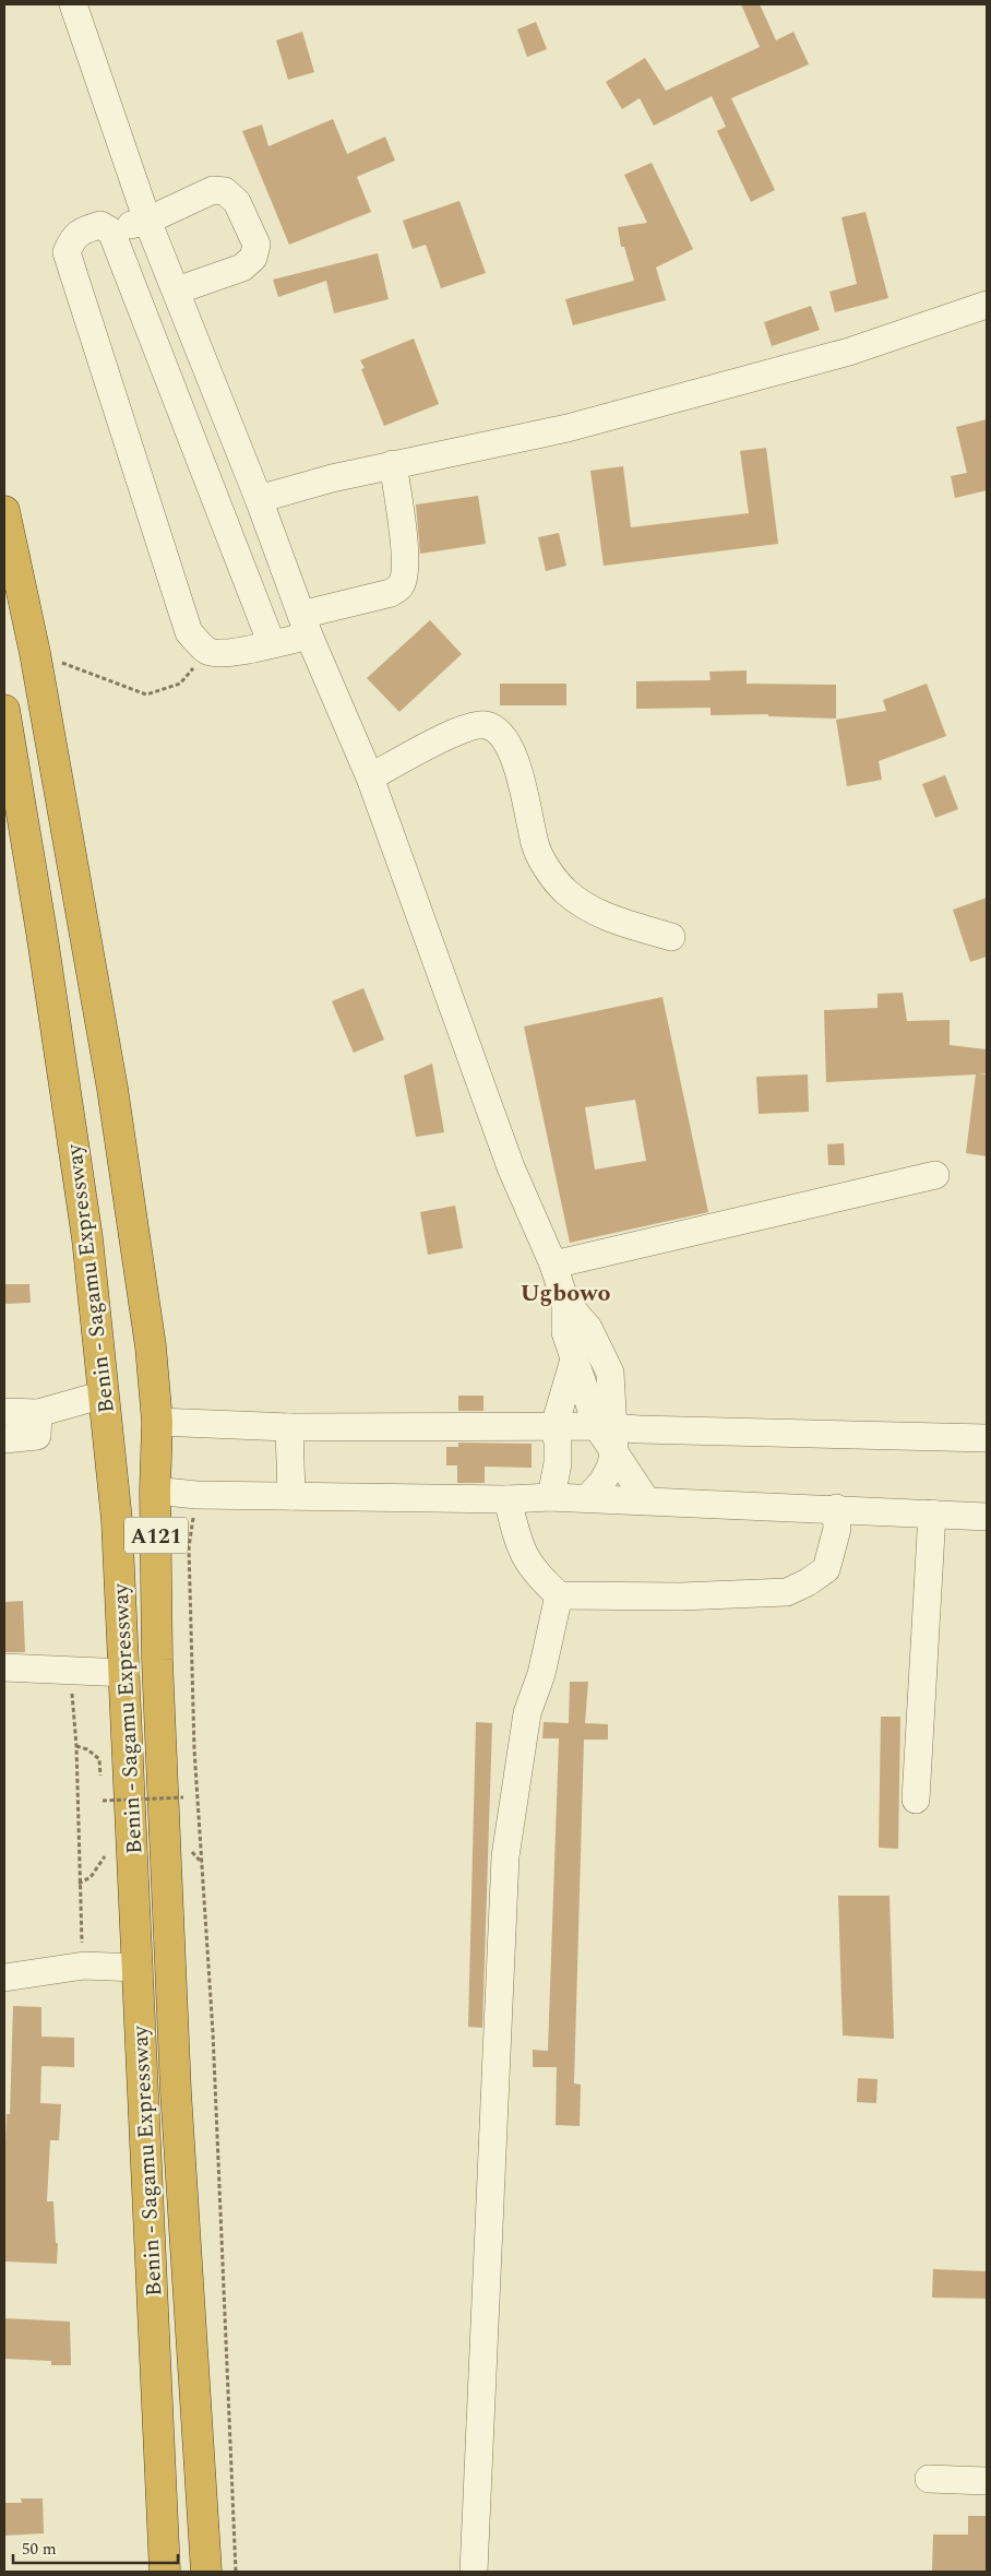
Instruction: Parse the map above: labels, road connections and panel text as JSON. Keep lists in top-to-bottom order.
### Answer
{
  "streets": {
    "highway": ["Benin - Sagamu Expressway", "A121"]
  },
  "districts": ["Ugbowo"],
  "scale_bar": "50 m"
}
